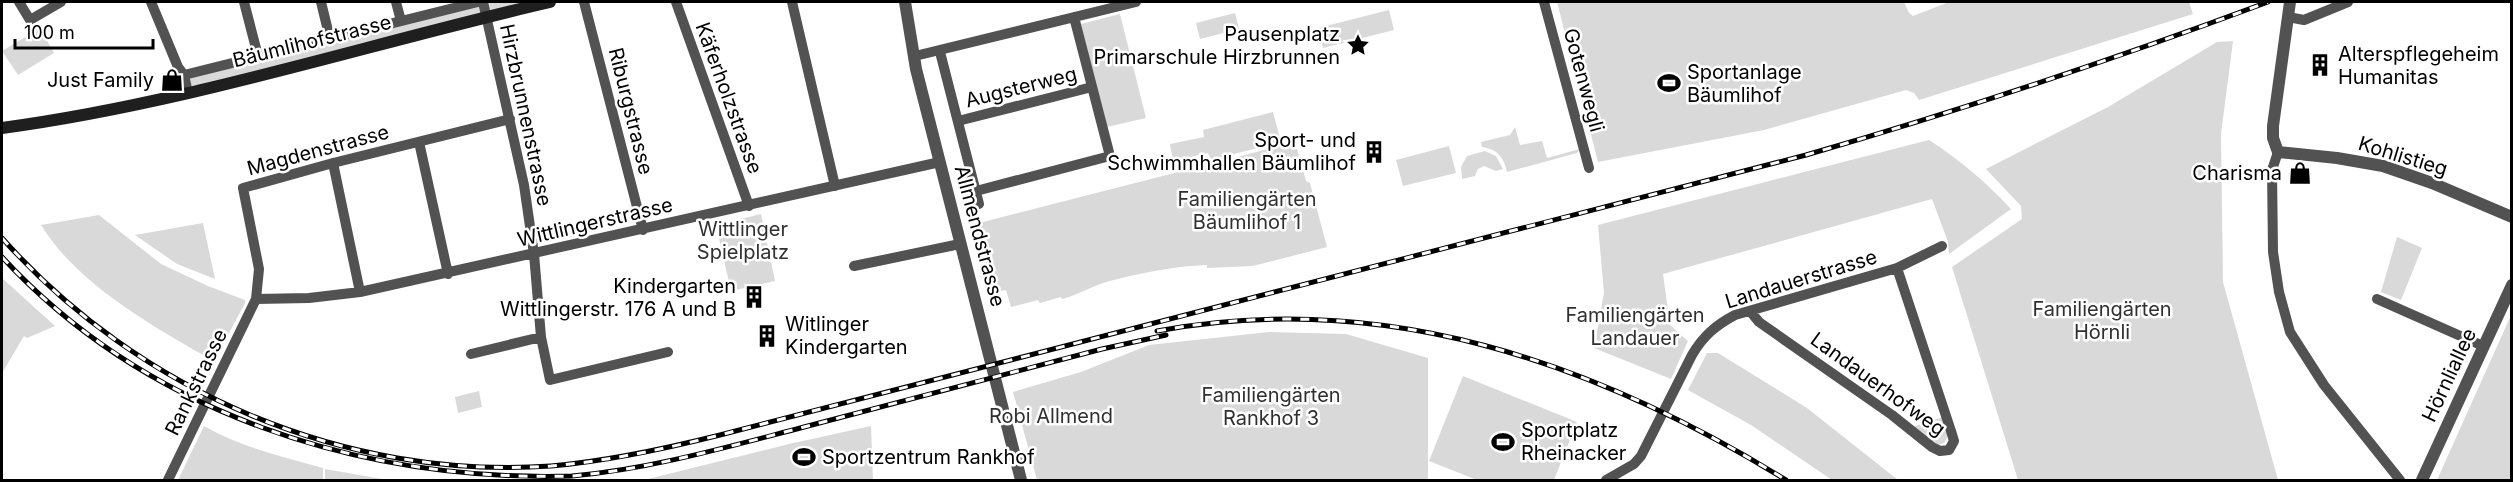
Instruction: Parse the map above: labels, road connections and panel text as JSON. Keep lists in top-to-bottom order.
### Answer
{
  "streets": {
    "main road": ["Bäumlihofstrasse"],
    "street": [
      "Gotenwegli",
      "Augsterweg",
      "Käferholzstrasse",
      "Riburgstrasse",
      "Hirzbrunnenstrasse",
      "Magdenstrasse",
      "Kohlistieg",
      "Wittlingerstrasse",
      "Allmendstrasse",
      "Landauerstrasse",
      "Hörnliallee",
      "Rankstrasse",
      "Landauerhofweg"
    ]
  },
  "crossings": [
    ["Bäumlihofstrasse", "Hirzbrunnenstrasse"],
    ["Augsterweg", "Allmendstrasse"],
    ["Käferholzstrasse", "Wittlingerstrasse"],
    ["Riburgstrasse", "Wittlingerstrasse"],
    ["Hirzbrunnenstrasse", "Magdenstrasse"],
    ["Hirzbrunnenstrasse", "Wittlingerstrasse"],
    ["Magdenstrasse", "Wittlingerstrasse"],
    ["Magdenstrasse", "Rankstrasse"],
    ["Wittlingerstrasse", "Allmendstrasse"],
    ["Wittlingerstrasse", "Rankstrasse"],
    ["Landauerstrasse", "Landauerhofweg"]
  ],
  "parks": [
    "Familiengärten Bäumlihof 1",
    "Wittlinger Spielplatz",
    "Familiengärten Hörnli",
    "Familiengärten Landauer",
    "Familiengärten Rankhof 3",
    "Robi Allmend"
  ],
  "places": {
    "place": ["Pausenplatz Primarschule Hirzbrunnen"],
    "building": [
      "Alterspflegeheim Humanitas",
      "Sport- und Schwimmhallen Bäumlihof",
      "Kindergarten Wittlingerstr. 176 A und B",
      "Witlinger Kindergarten"
    ],
    "shop": ["Just Family", "Charisma"],
    "sports": ["Sportanlage Bäumlihof", "Sportplatz Rheinacker", "Sportzentrum Rankhof"]
  },
  "scale_bar": "100 m"
}
